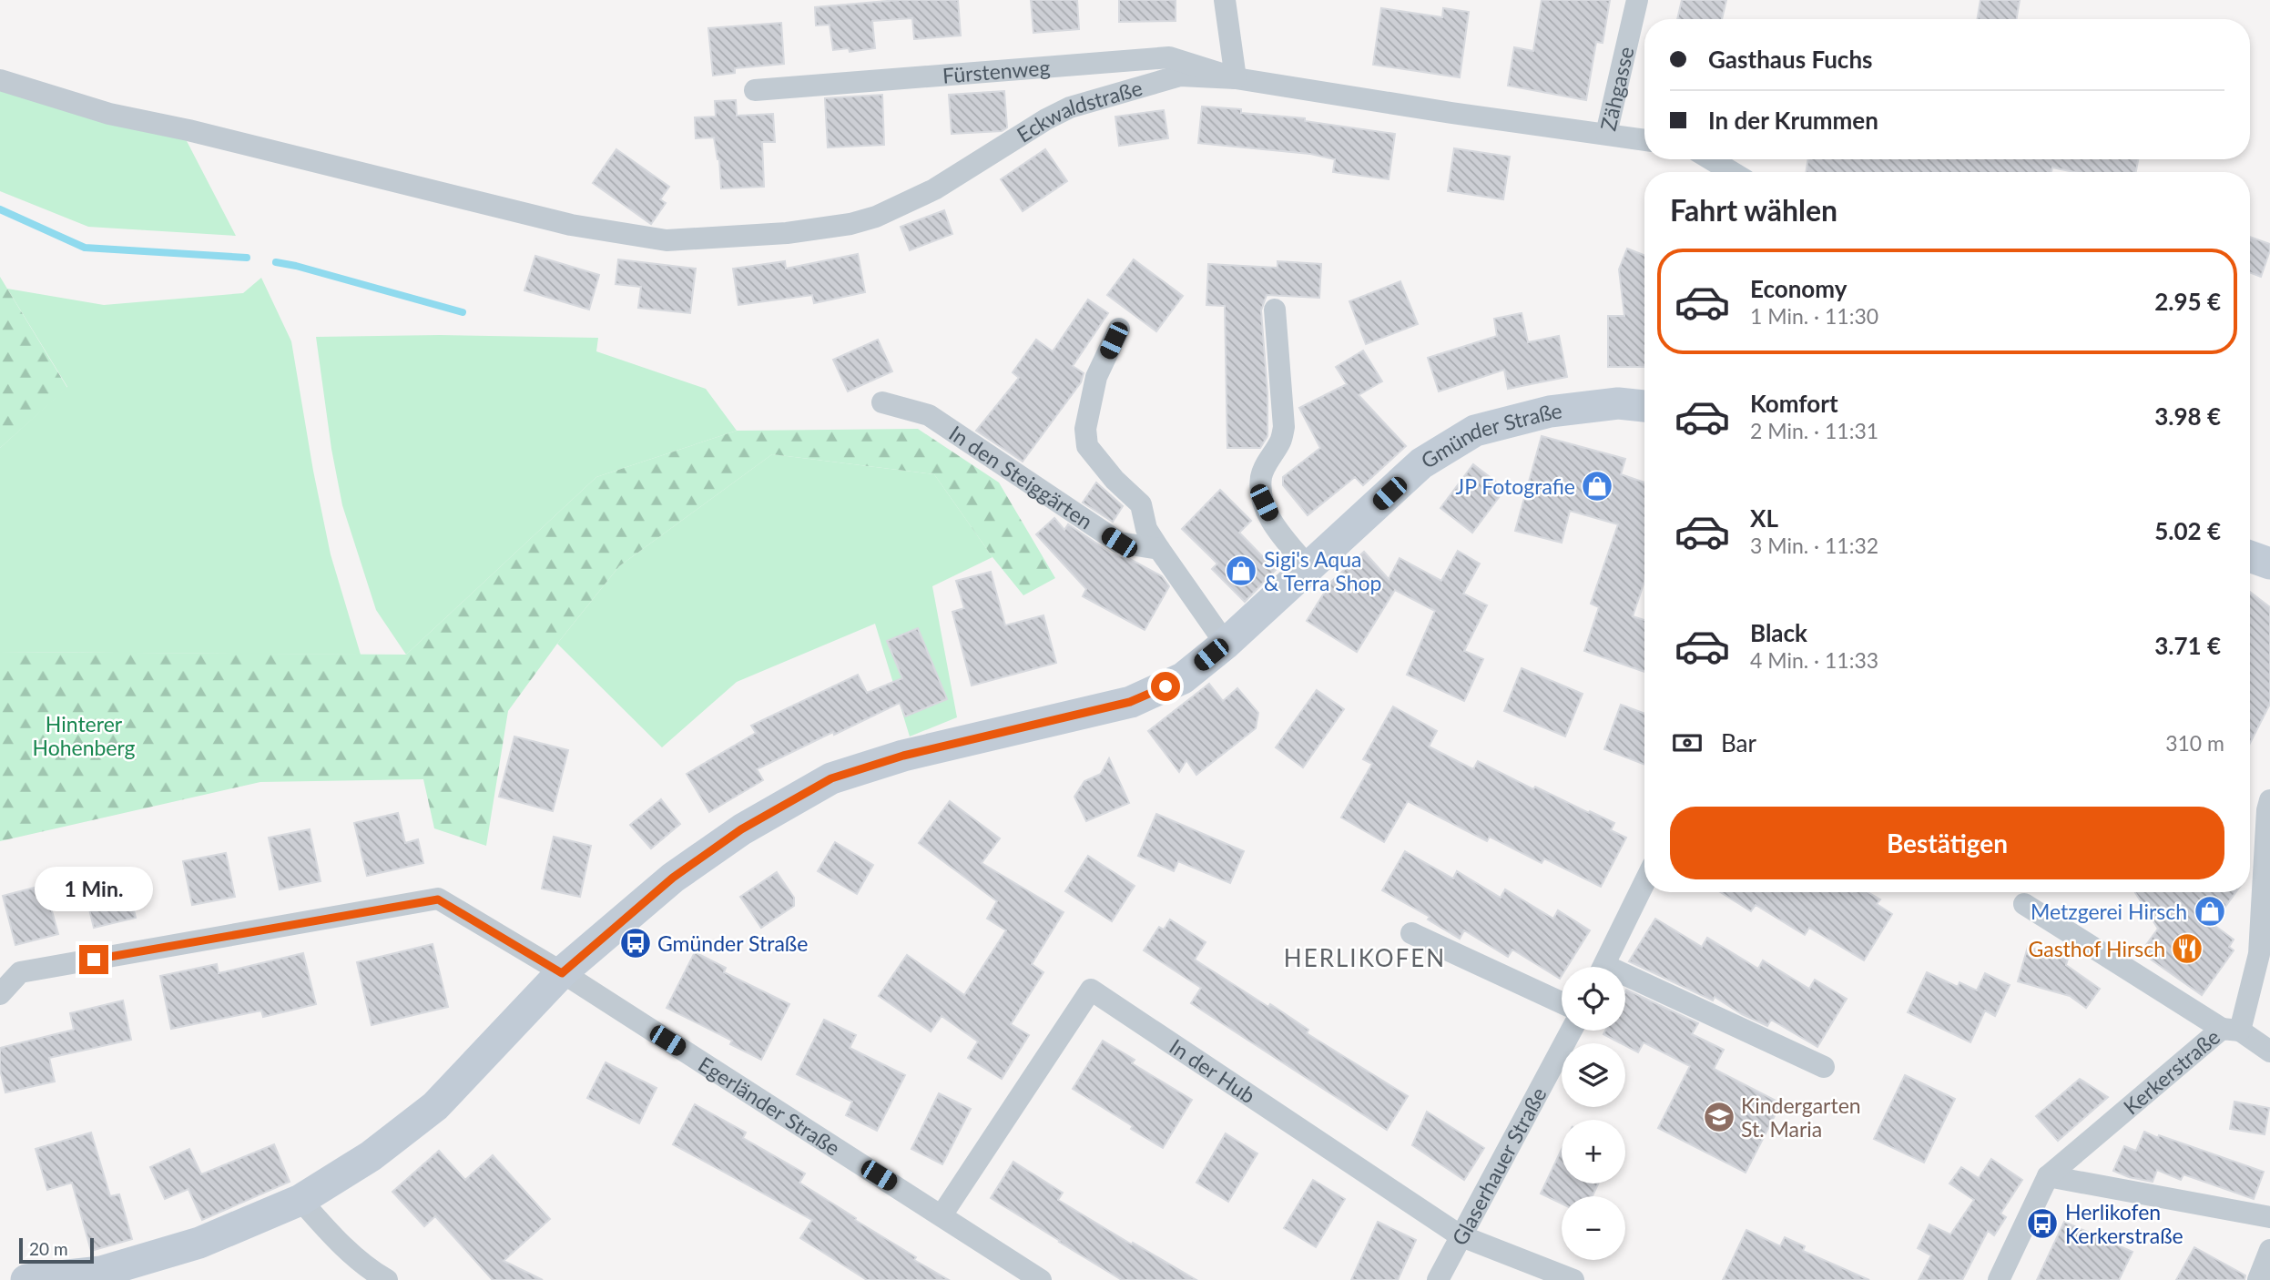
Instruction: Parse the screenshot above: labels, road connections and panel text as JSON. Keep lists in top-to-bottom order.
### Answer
{
  "streets": {
    "main road": ["Gmünder Straße"],
    "street": [
      "Fürstenweg",
      "Zähgasse",
      "Eckwaldstraße",
      "In den Steiggärten",
      "In der Hub",
      "Kerkerstraße",
      "Egerländer Straße",
      "Glaserhauer Straße"
    ]
  },
  "crossings": [
    ["Fürstenweg", "Eckwaldstraße"],
    ["Zähgasse", "Eckwaldstraße"],
    ["Gmünder Straße", "Egerländer Straße"],
    ["In der Hub", "Egerländer Straße"],
    ["In der Hub", "Glaserhauer Straße"]
  ],
  "districts": ["HERLIKOFEN"],
  "parks": ["Hinterer Hohenberg"],
  "places": {
    "shop": ["JP Fotografie", "Sigi's Aqua & Terra Shop", "Metzgerei Hirsch"],
    "bus stop": ["Gmünder Straße", "Herlikofen Kerkerstraße"],
    "restaurant": ["Gasthof Hirsch"],
    "school or university": ["Kindergarten St. Maria"]
  },
  "scale_bar": "20 m",
  "page": {
    "banner": ["Gasthaus Fuchs", "In der Krummen"],
    "heading": "Fahrt wählen",
    "list": [
      {
        "name": "Economy",
        "note": "1 Min. · 11:30",
        "value": "2.95 €"
      },
      {
        "name": "Komfort",
        "note": "2 Min. · 11:31",
        "value": "3.98 €"
      },
      {
        "name": "XL",
        "note": "3 Min. · 11:32",
        "value": "5.02 €"
      },
      {
        "name": "Black",
        "note": "4 Min. · 11:33",
        "value": "3.71 €"
      }
    ],
    "pay": ["Bar", "310 m"],
    "buttons": "Bestätigen",
    "bubble": "1 Min.",
    "map_buttons": ["+", "−"],
    "scale": "20 m"
  }
}
